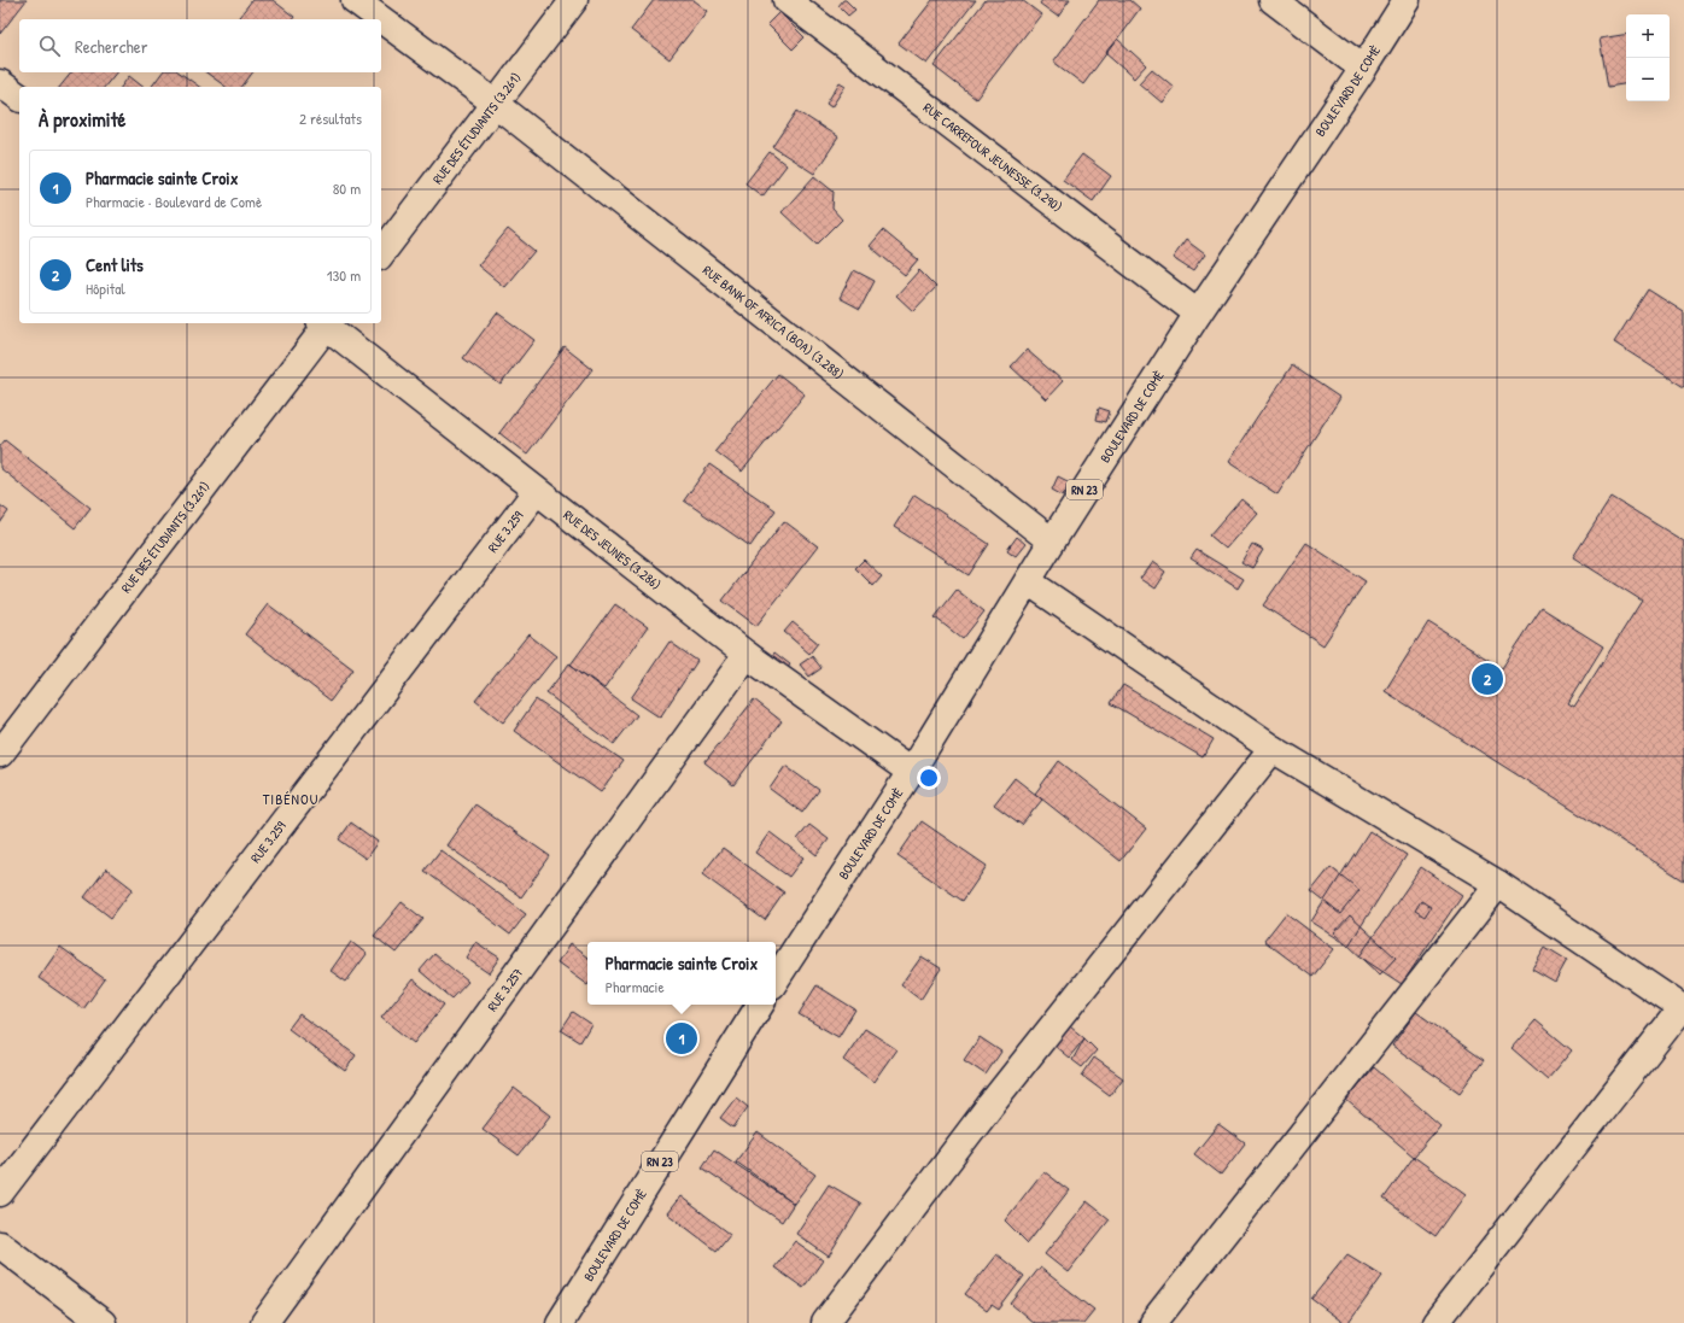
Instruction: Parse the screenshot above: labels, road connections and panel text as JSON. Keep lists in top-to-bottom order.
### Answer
{
  "streets": {
    "street": [
      "BOULEVARD DE COMÈ",
      "RUE DES ÉTUDIANTS (3.261)",
      "RUE CARREFOUR JEUNESSE (3.290)",
      "RUE BANK OF AFRICA (BOA) (3.288)",
      "RN 23",
      "RUE 3.259",
      "RUE DES JEUNES (3.286)",
      "RUE 3.257"
    ]
  },
  "crossings": [
    ["BOULEVARD DE COMÈ", "RUE CARREFOUR JEUNESSE (3.290)"],
    ["BOULEVARD DE COMÈ", "RUE BANK OF AFRICA (BOA) (3.288)"],
    ["BOULEVARD DE COMÈ", "RUE DES JEUNES (3.286)"],
    ["RUE DES ÉTUDIANTS (3.261)", "RUE BANK OF AFRICA (BOA) (3.288)"],
    ["RUE 3.259", "RUE DES JEUNES (3.286)"],
    ["RUE DES JEUNES (3.286)", "RUE 3.257"]
  ],
  "districts": ["TIBÉNOU"],
  "page": {
    "map_buttons": ["+", "−"],
    "search": "Rechercher",
    "heading": ["À proximité", "2 résultats"],
    "list": [
      {
        "mark": "1",
        "name": "Pharmacie sainte Croix",
        "note": "Pharmacie · Boulevard de Comè",
        "value": "80 m"
      },
      {
        "mark": "2",
        "name": "Cent lits",
        "note": "Hôpital",
        "value": "130 m"
      }
    ],
    "pins": ["2", "1"],
    "popup": ["Pharmacie sainte Croix", "Pharmacie"]
  }
}
